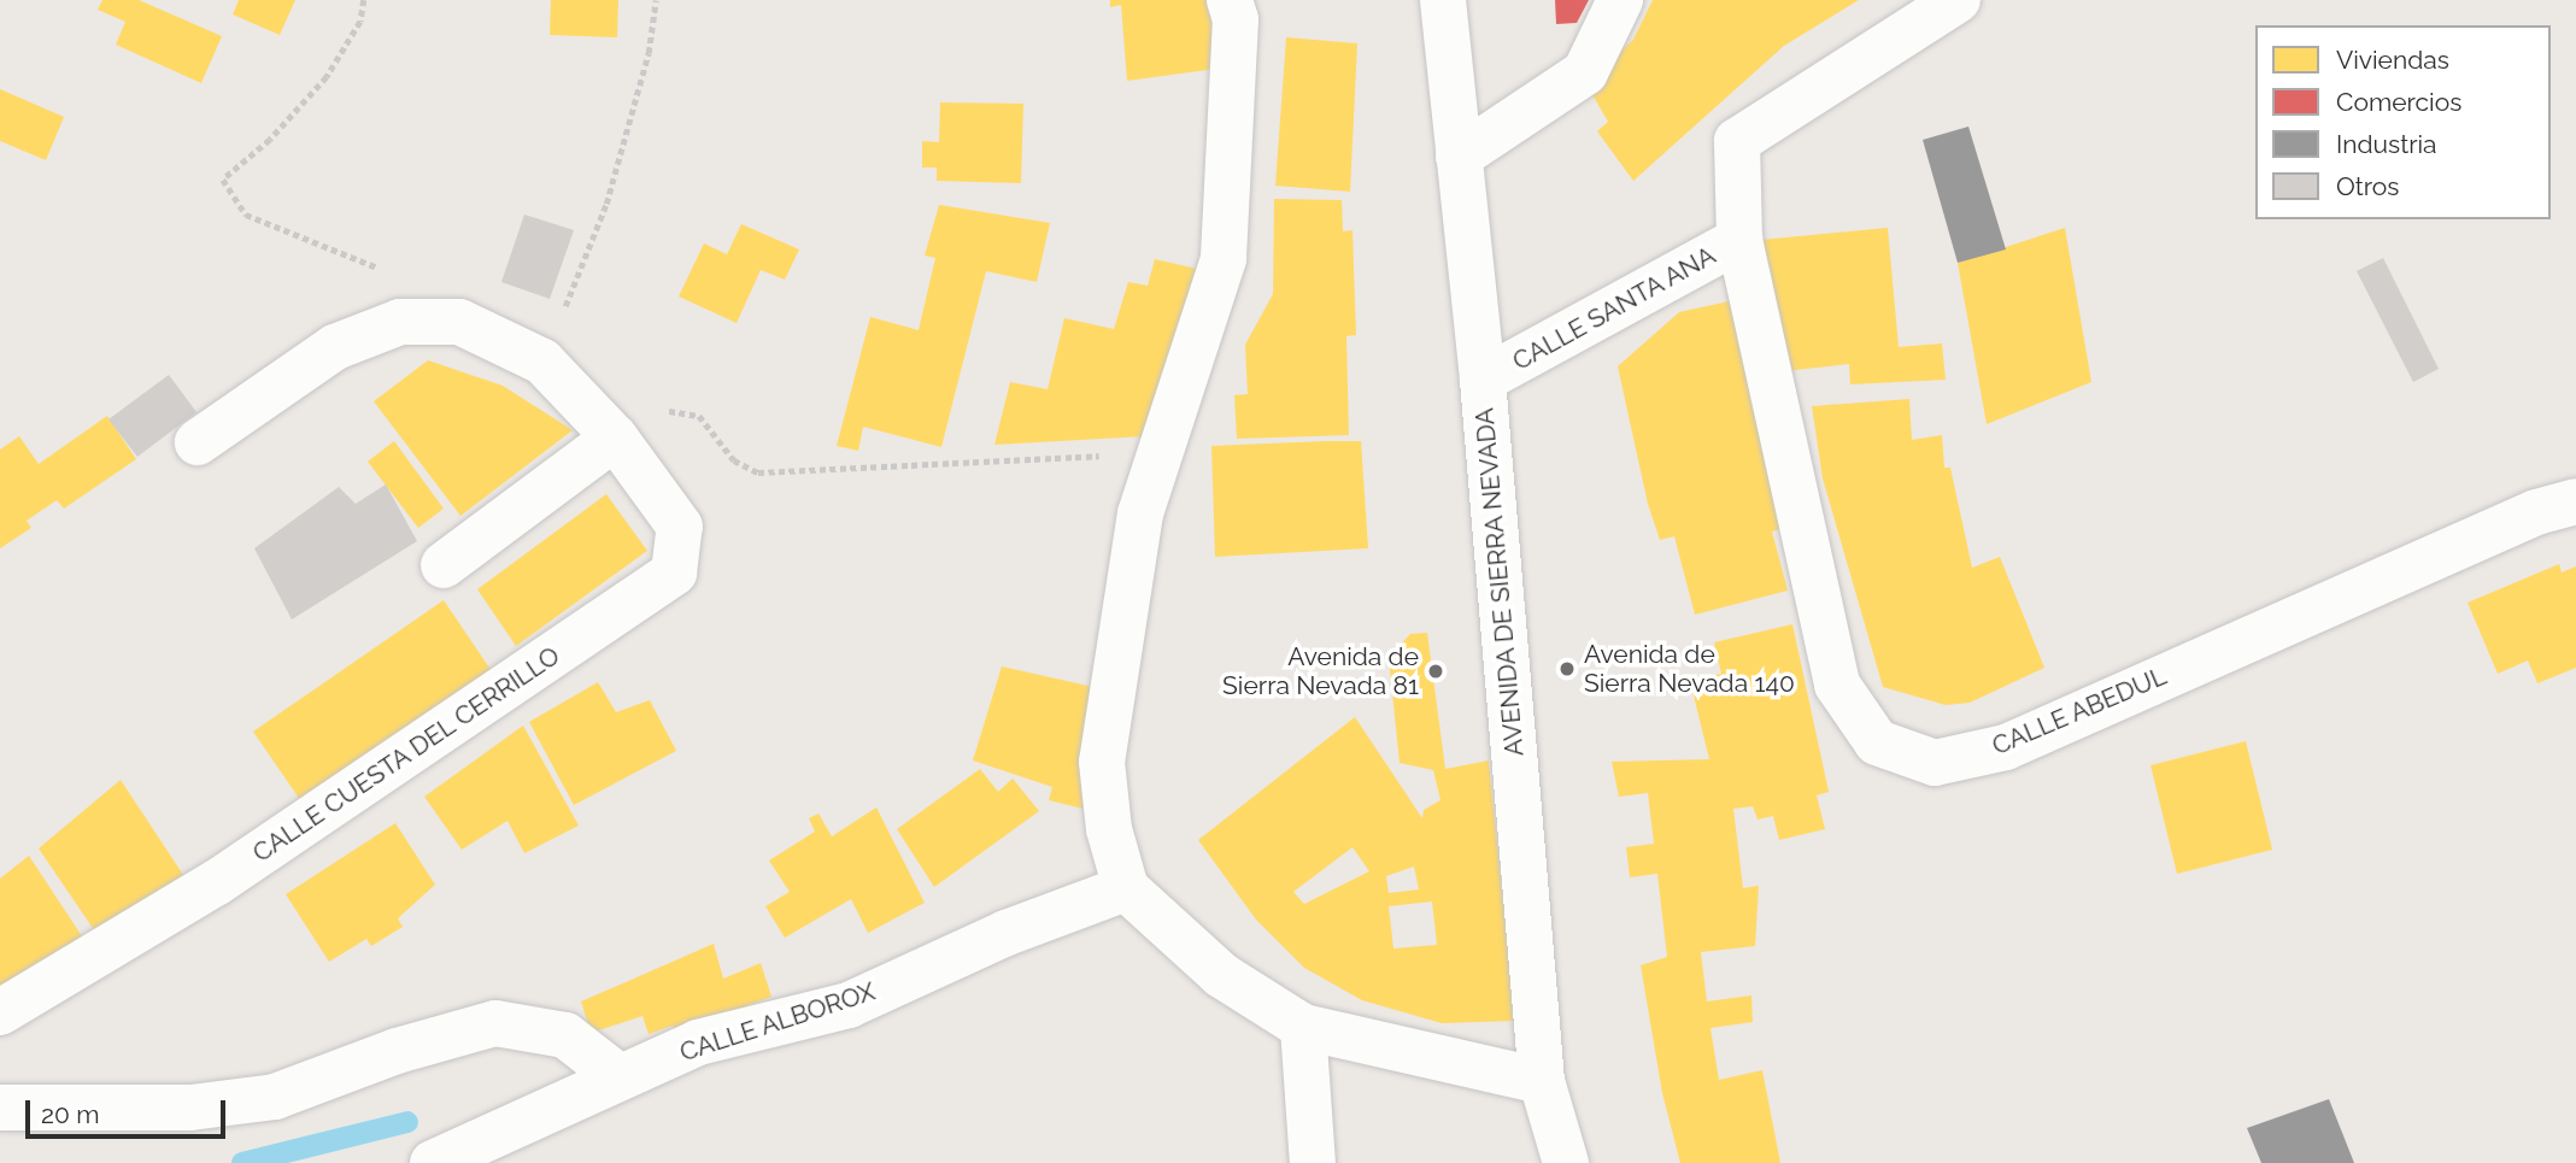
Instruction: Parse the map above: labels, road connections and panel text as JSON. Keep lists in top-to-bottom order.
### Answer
{
  "streets": {
    "street": [
      "CALLE SANTA ANA",
      "AVENIDA DE SIERRA NEVADA",
      "CALLE ABEDUL",
      "CALLE CUESTA DEL CERRILLO",
      "CALLE ALBOROX"
    ]
  },
  "crossings": [
    ["CALLE SANTA ANA", "AVENIDA DE SIERRA NEVADA"],
    ["CALLE SANTA ANA", "CALLE ABEDUL"]
  ],
  "places": ["Avenida de Sierra Nevada 140", "Avenida de Sierra Nevada 81"],
  "legend": [
    "Viviendas",
    "Comercios",
    "Industria",
    "Otros"
  ],
  "scale_bar": "20 m"
}
